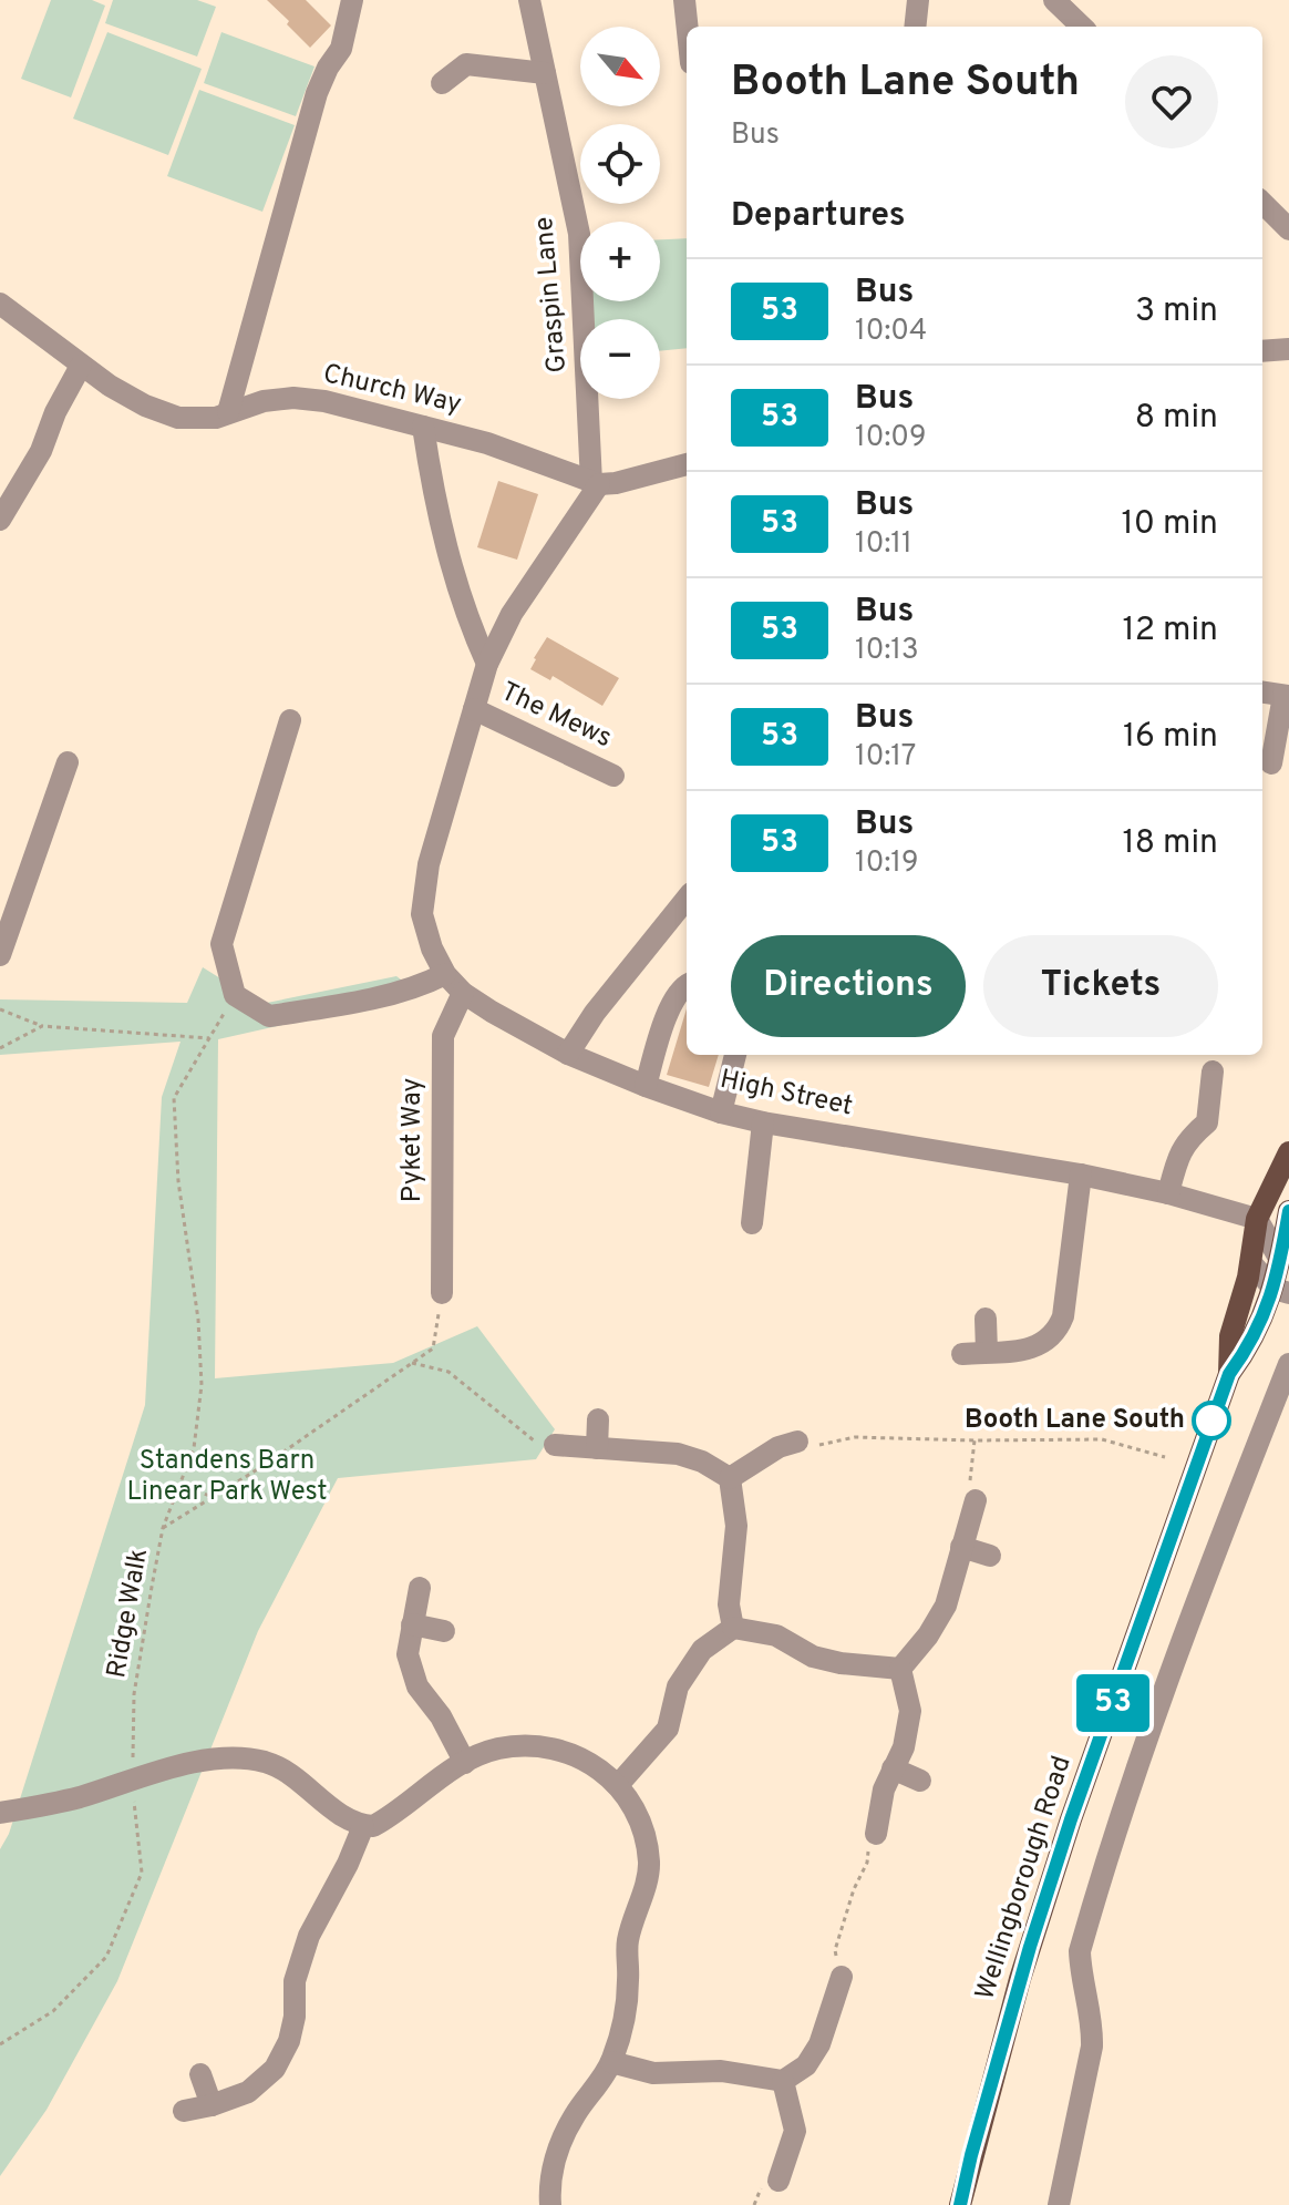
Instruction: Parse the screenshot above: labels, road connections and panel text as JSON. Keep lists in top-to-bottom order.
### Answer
{
  "streets": {
    "main road": ["Wellingborough Road"],
    "street": [
      "Graspin Lane",
      "Church Way",
      "The Mews",
      "High Street",
      "Pyket Way"
    ],
    "path": ["Ridge Walk"]
  },
  "crossings": [
    ["Graspin Lane", "Church Way"],
    ["Graspin Lane", "High Street"],
    ["Church Way", "High Street"],
    ["The Mews", "High Street"],
    ["High Street", "Pyket Way"],
    ["High Street", "Wellingborough Road"]
  ],
  "parks": ["Standens Barn Linear Park West"],
  "places": ["Booth Lane South"],
  "lines": ["bus line 53"],
  "north": "bottom right",
  "page": {
    "on_map": "53",
    "map_buttons": ["+", "−"],
    "heading": [
      ["Booth Lane South", "Bus"],
      "Departures"
    ],
    "list": [
      {
        "mark": "53",
        "name": "Bus",
        "note": "10:04",
        "value": "3 min"
      },
      {
        "mark": "53",
        "name": "Bus",
        "note": "10:09",
        "value": "8 min"
      },
      {
        "mark": "53",
        "name": "Bus",
        "note": "10:11",
        "value": "10 min"
      },
      {
        "mark": "53",
        "name": "Bus",
        "note": "10:13",
        "value": "12 min"
      },
      {
        "mark": "53",
        "name": "Bus",
        "note": "10:17",
        "value": "16 min"
      },
      {
        "mark": "53",
        "name": "Bus",
        "note": "10:19",
        "value": "18 min"
      }
    ],
    "buttons": ["Directions", "Tickets"]
  }
}
